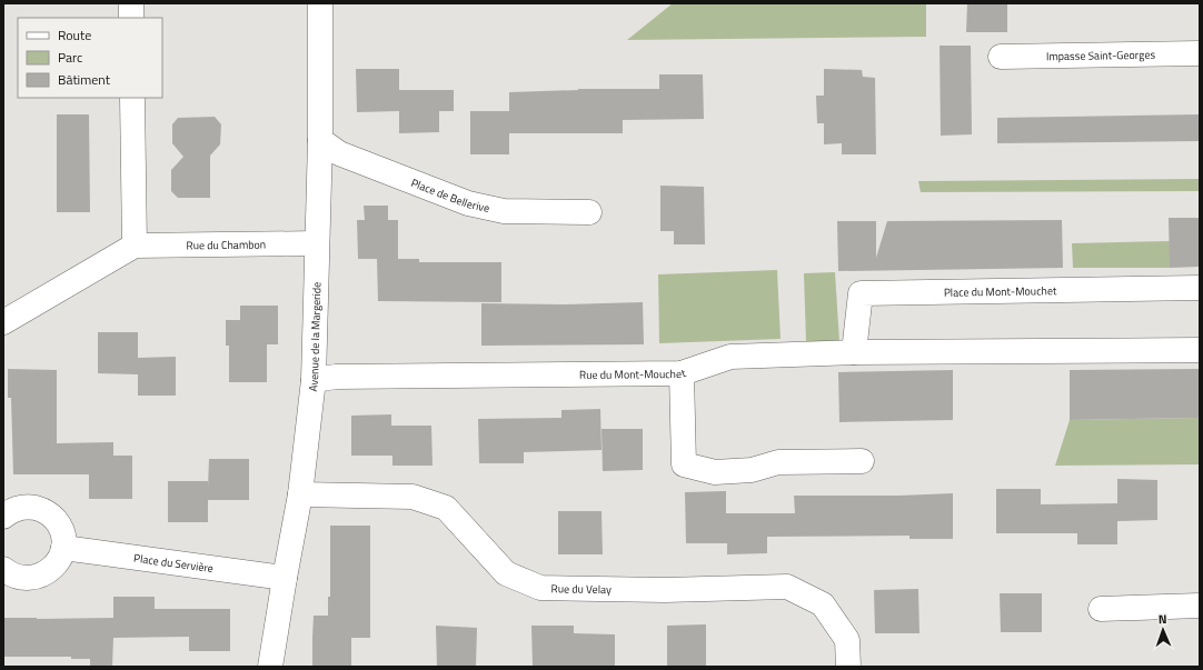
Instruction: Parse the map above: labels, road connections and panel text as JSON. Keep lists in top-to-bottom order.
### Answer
{
  "streets": {
    "street": [
      "Impasse Saint-Georges",
      "Place de Bellerive",
      "Rue du Chambon",
      "Place du Mont-Mouchet",
      "Avenue de la Margeride",
      "Rue du Mont-Mouchet",
      "Place du Servière",
      "Rue du Velay"
    ]
  },
  "crossings": [
    ["Place de Bellerive", "Avenue de la Margeride"],
    ["Rue du Chambon", "Avenue de la Margeride"],
    ["Avenue de la Margeride", "Rue du Mont-Mouchet"],
    ["Avenue de la Margeride", "Place du Servière"],
    ["Avenue de la Margeride", "Rue du Velay"]
  ],
  "legend": ["Route", "Parc", "Bâtiment"],
  "north": "top"
}
